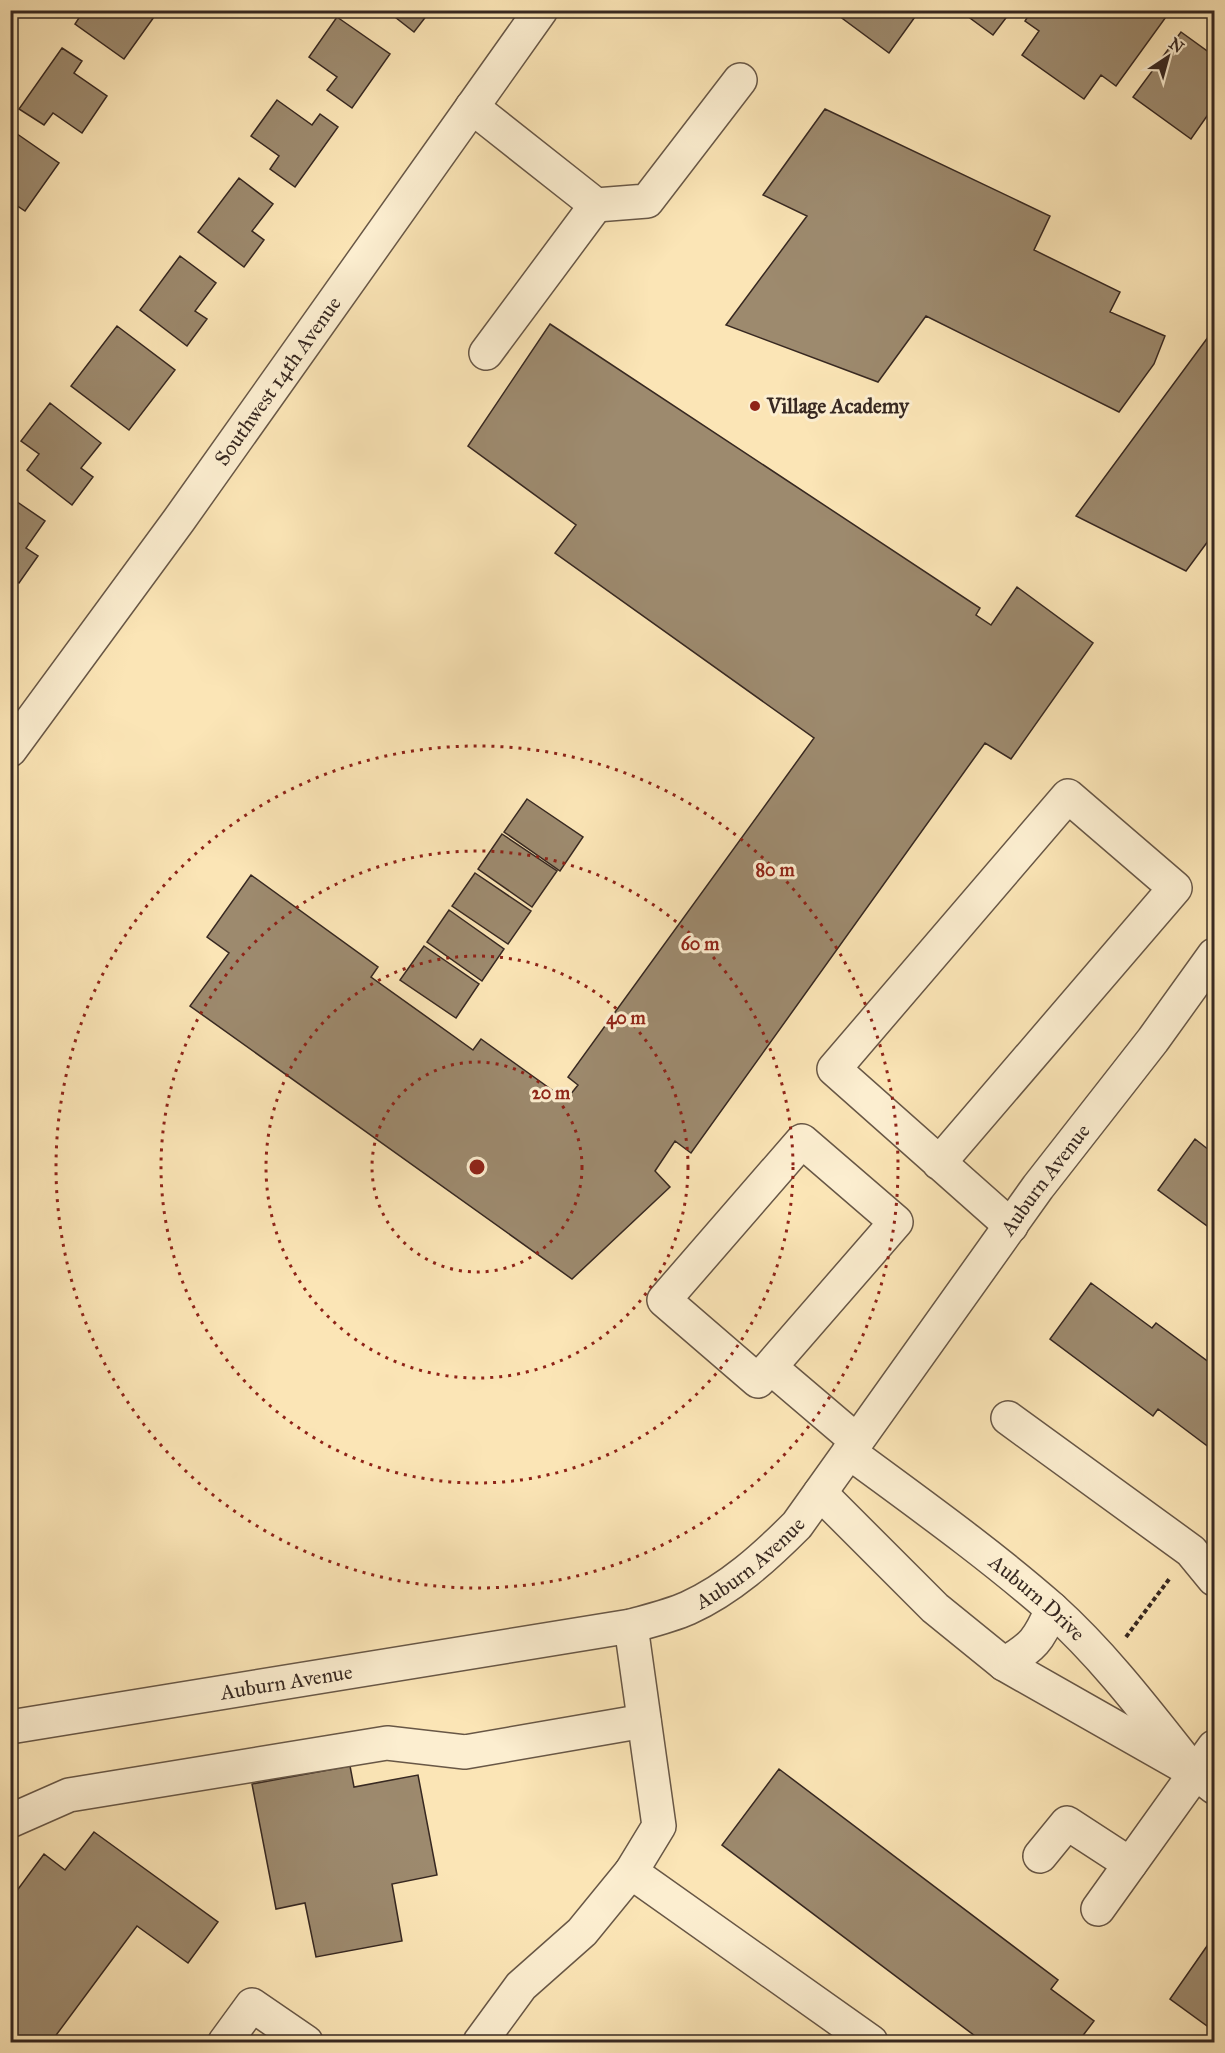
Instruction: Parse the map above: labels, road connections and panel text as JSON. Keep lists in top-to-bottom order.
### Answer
{
  "streets": {
    "street": ["Southwest 14th Avenue", "Auburn Avenue", "Auburn Drive"]
  },
  "crossings": [
    ["Auburn Avenue", "Auburn Drive"]
  ],
  "places": ["Village Academy"],
  "north": "top right",
  "rings": [
    "80 m",
    "60 m",
    "40 m",
    "20 m"
  ]
}
